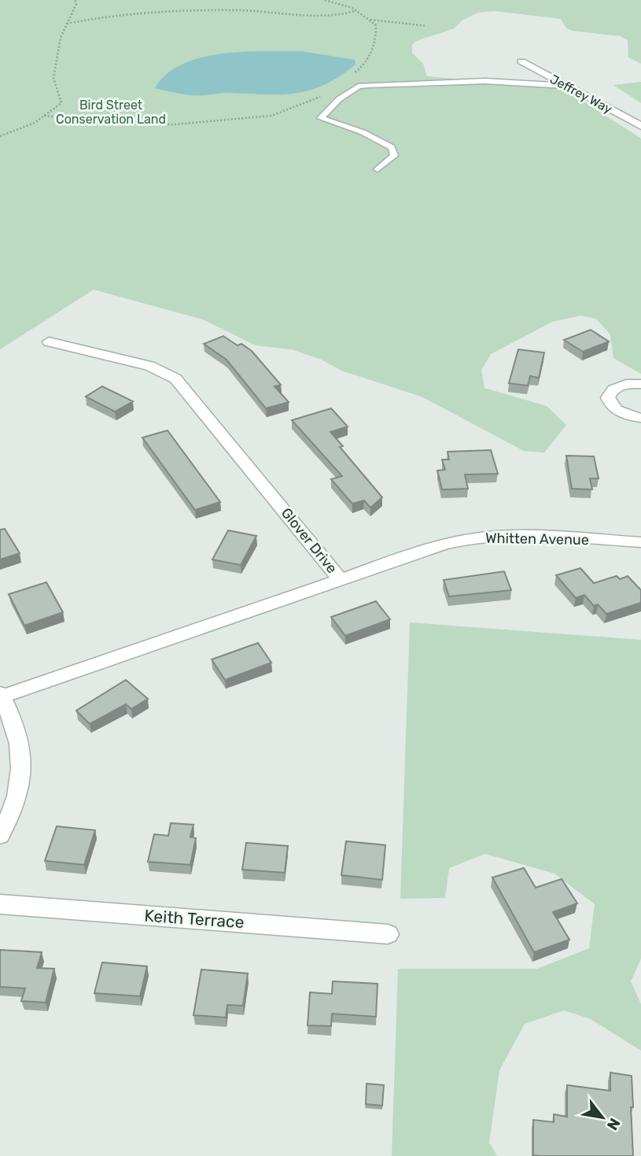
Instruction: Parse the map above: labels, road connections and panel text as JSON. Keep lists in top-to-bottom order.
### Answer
{
  "streets": {
    "street": [
      "Jeffrey Way",
      "Whitten Avenue",
      "Glover Drive",
      "Keith Terrace"
    ]
  },
  "crossings": [
    ["Whitten Avenue", "Glover Drive"]
  ],
  "parks": ["Bird Street Conservation Land"],
  "north": "bottom right"
}
